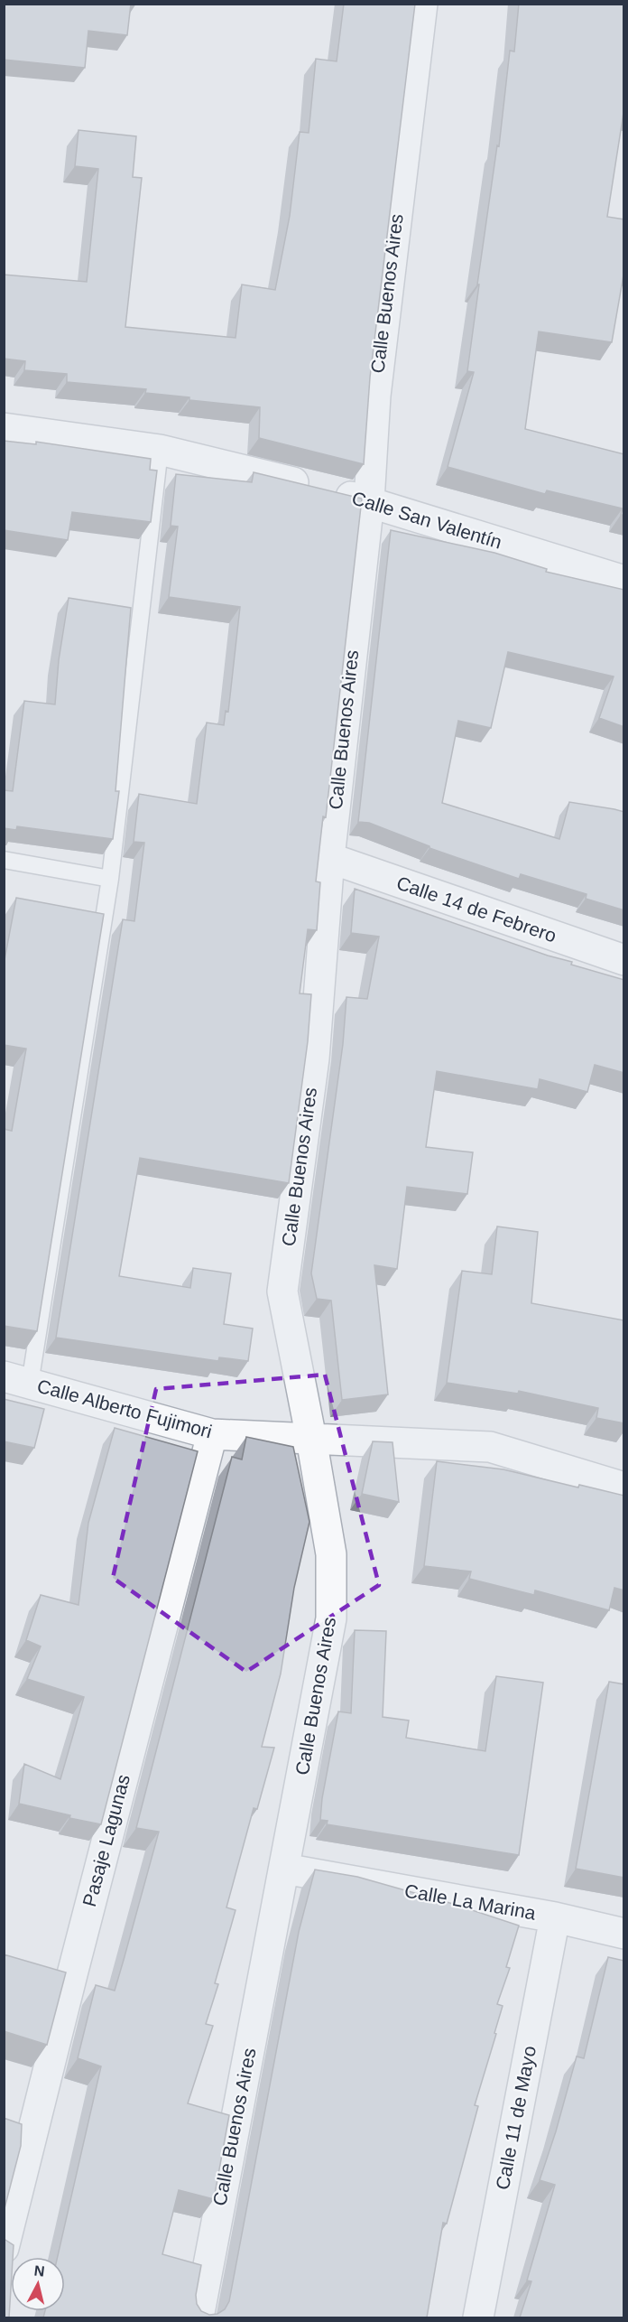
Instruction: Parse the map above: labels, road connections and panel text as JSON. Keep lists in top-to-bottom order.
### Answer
{
  "streets": {
    "street": [
      "Calle Buenos Aires",
      "Calle San Valentín",
      "Calle 14 de Febrero",
      "Calle Alberto Fujimori",
      "Pasaje Lagunas",
      "Calle La Marina",
      "Calle 11 de Mayo"
    ]
  },
  "crossings": [
    ["Calle Buenos Aires", "Calle San Valentín"],
    ["Calle Buenos Aires", "Calle 14 de Febrero"],
    ["Calle Buenos Aires", "Calle Alberto Fujimori"],
    ["Calle Buenos Aires", "Calle La Marina"],
    ["Calle Alberto Fujimori", "Pasaje Lagunas"],
    ["Calle La Marina", "Calle 11 de Mayo"]
  ],
  "north": "top"
}
